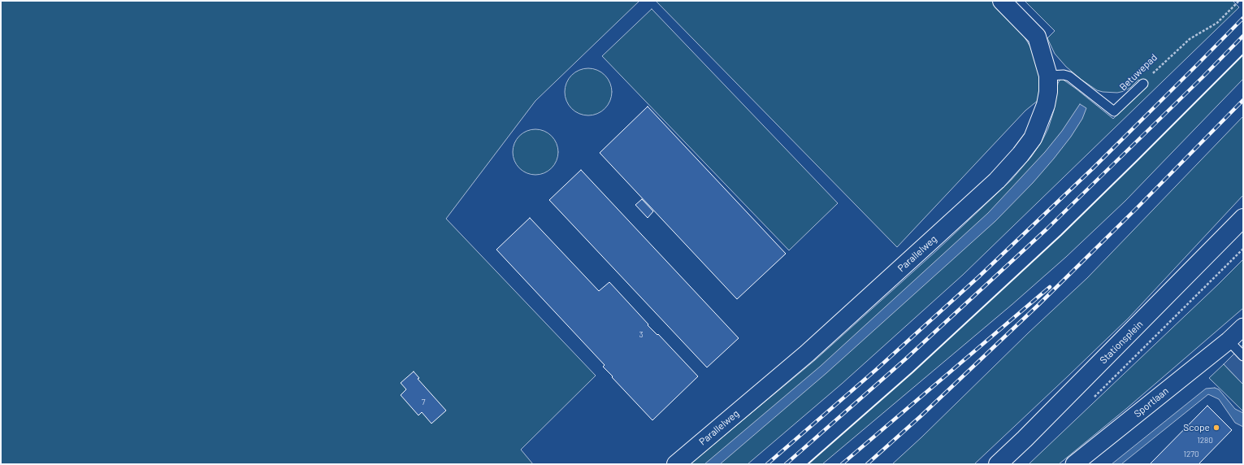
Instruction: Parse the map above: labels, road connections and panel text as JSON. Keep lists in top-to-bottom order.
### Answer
{
  "streets": {
    "street": ["Parallelweg", "Stationsplein", "Sportlaan"],
    "lane": ["Betuwepad"]
  },
  "crossings": [
    ["Betuwepad", "Parallelweg"]
  ],
  "places": ["Scope"],
  "house_numbers": [
    "3",
    "7",
    "1280",
    "1270"
  ]
}
